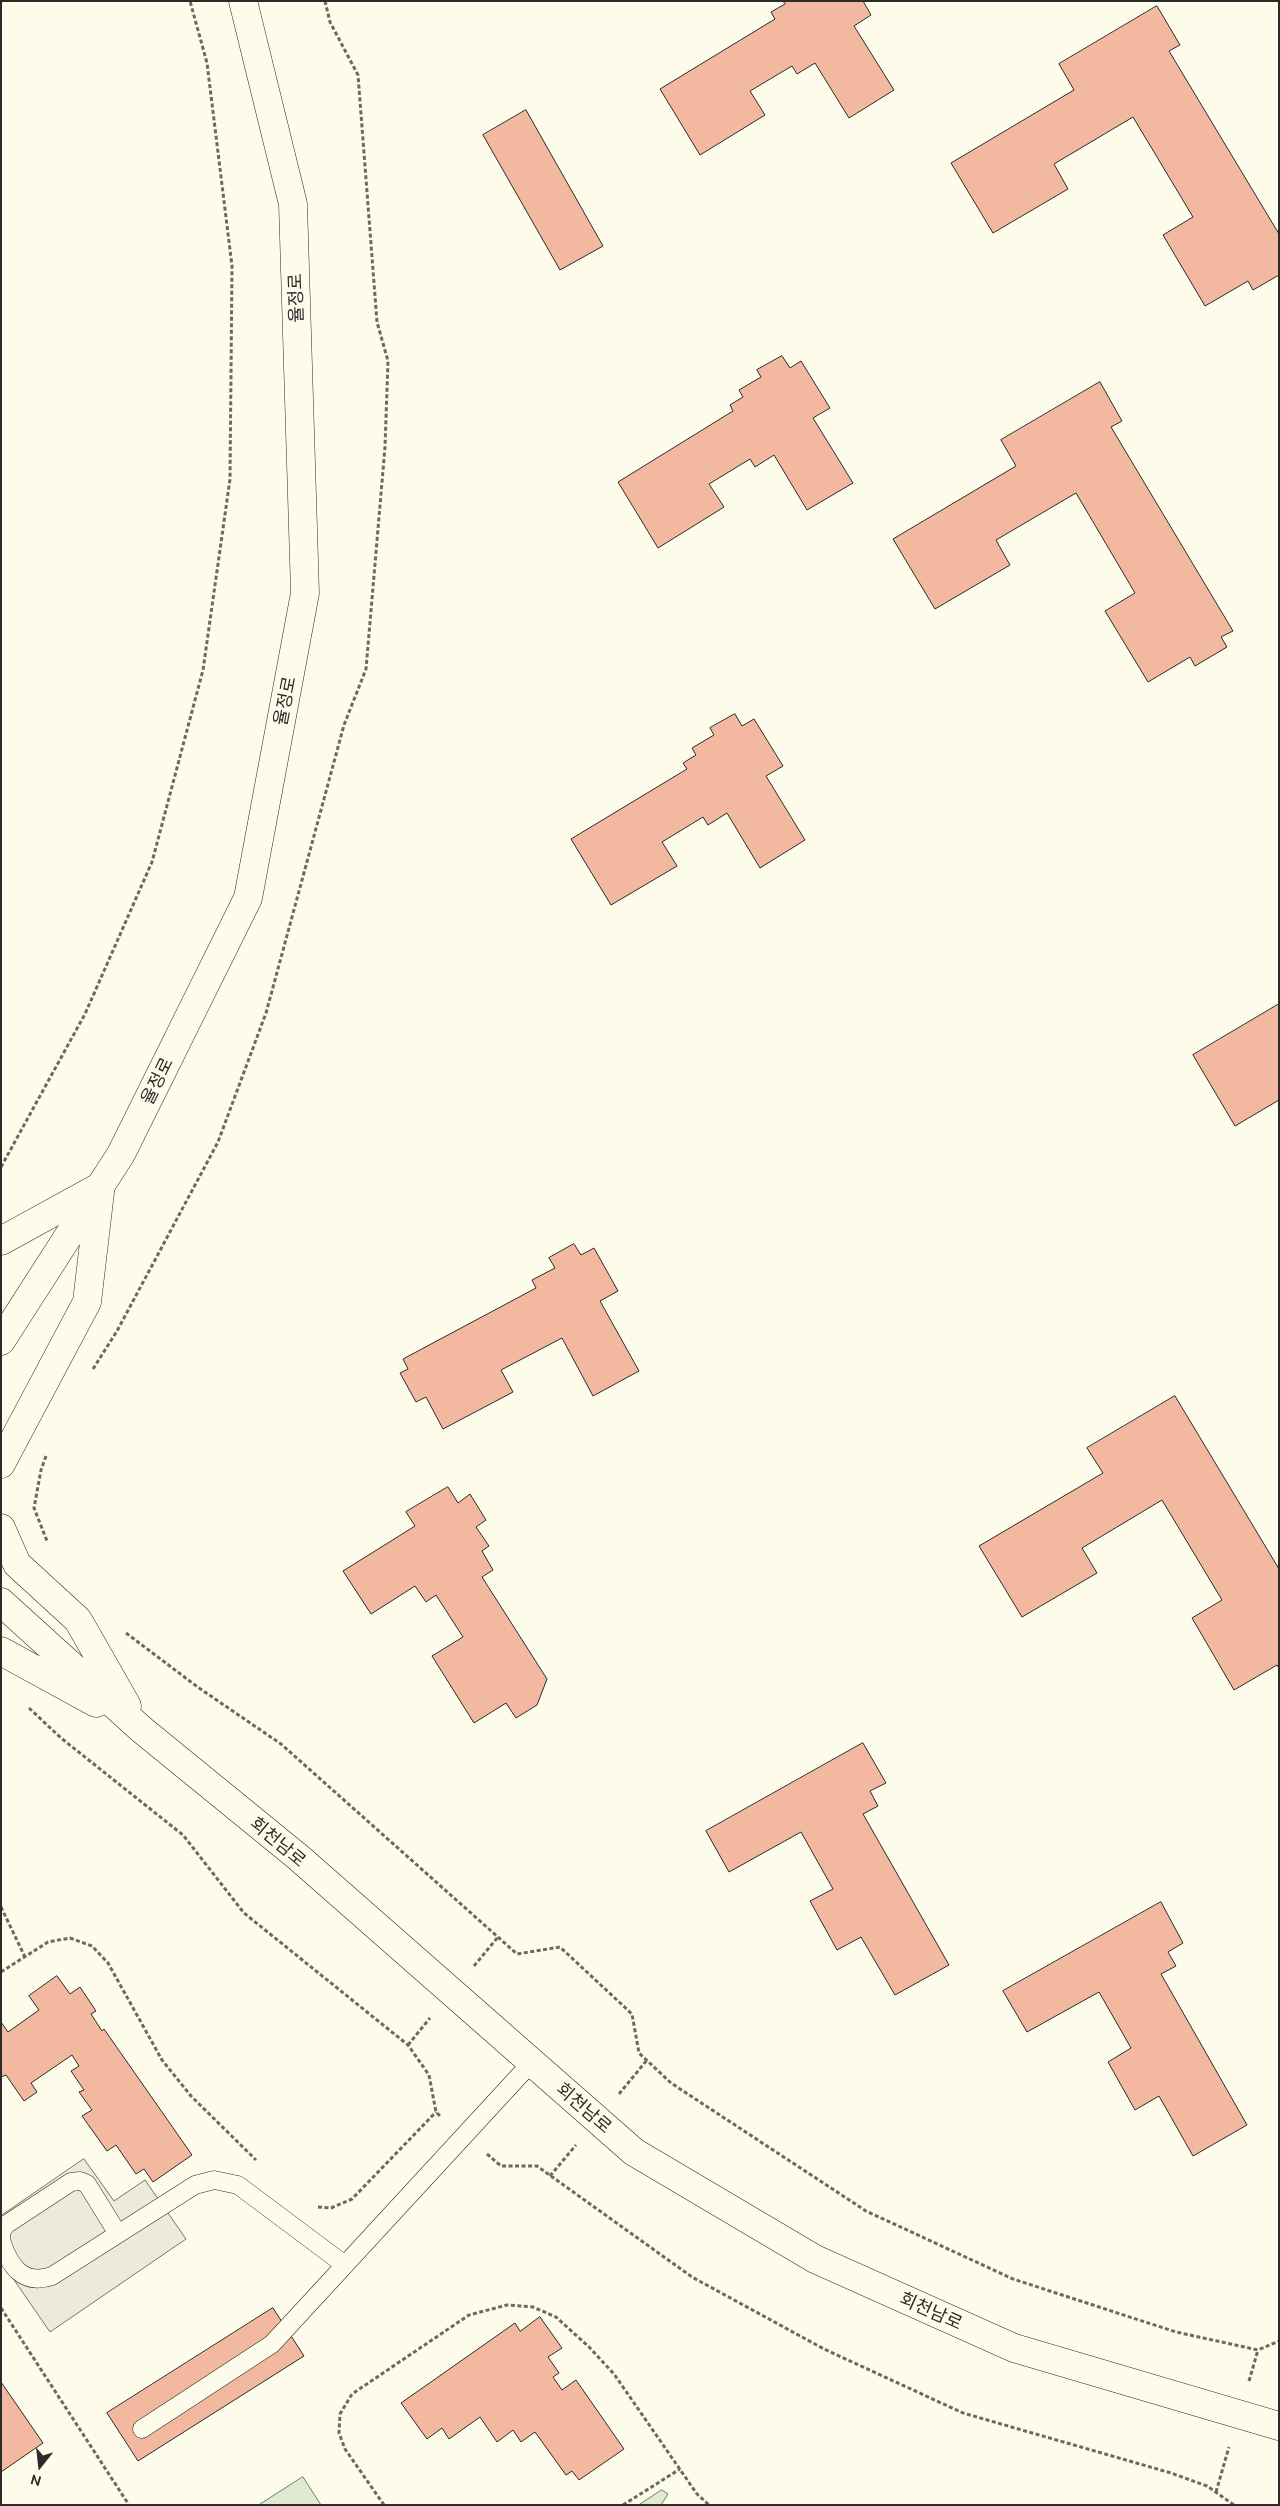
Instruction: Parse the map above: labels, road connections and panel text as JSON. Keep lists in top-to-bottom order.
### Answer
{
  "streets": {
    "main road": ["율정로", "회천남로"]
  },
  "north": "bottom"
}
